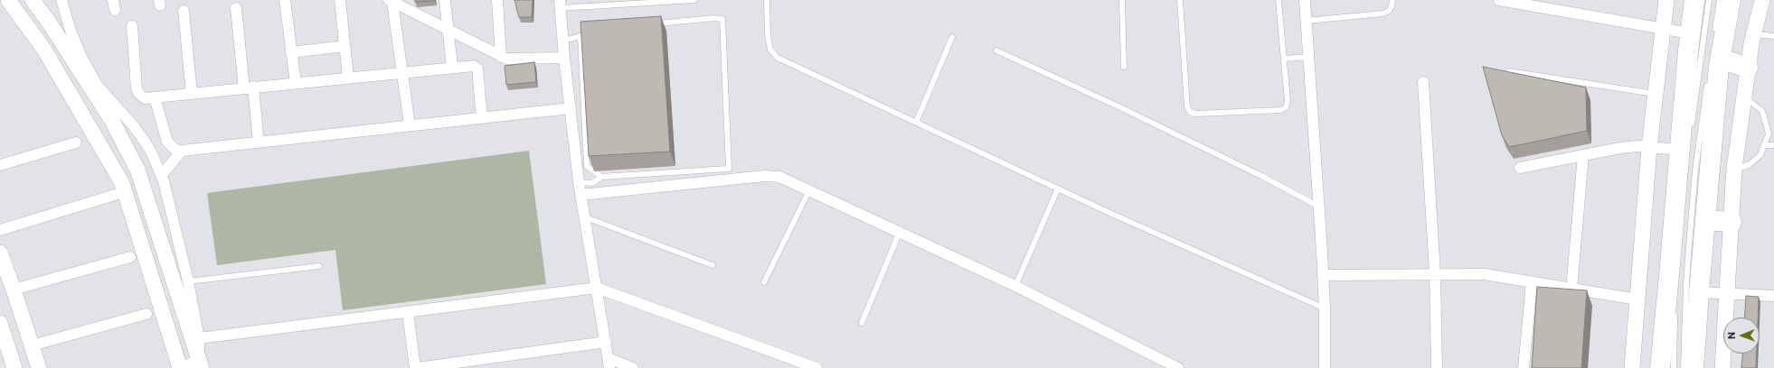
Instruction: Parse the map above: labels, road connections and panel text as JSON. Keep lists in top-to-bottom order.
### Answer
{
  "north": "left"
}
